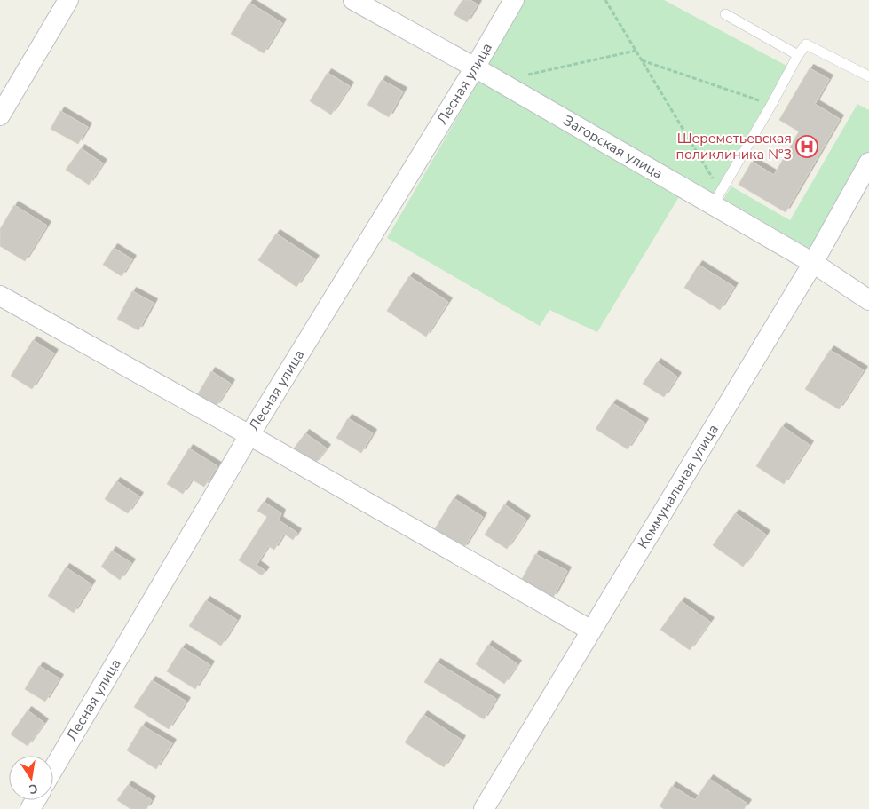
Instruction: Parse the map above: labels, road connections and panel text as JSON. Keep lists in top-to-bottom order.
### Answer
{
  "streets": {
    "street": ["Лесная улица", "Загорская улица", "Коммунальная улица"]
  },
  "crossings": [
    ["Лесная улица", "Загорская улица"],
    ["Загорская улица", "Коммунальная улица"]
  ],
  "places": {
    "hospital": ["Шереметьевская поликлиника №3"]
  },
  "north": "bottom"
}
